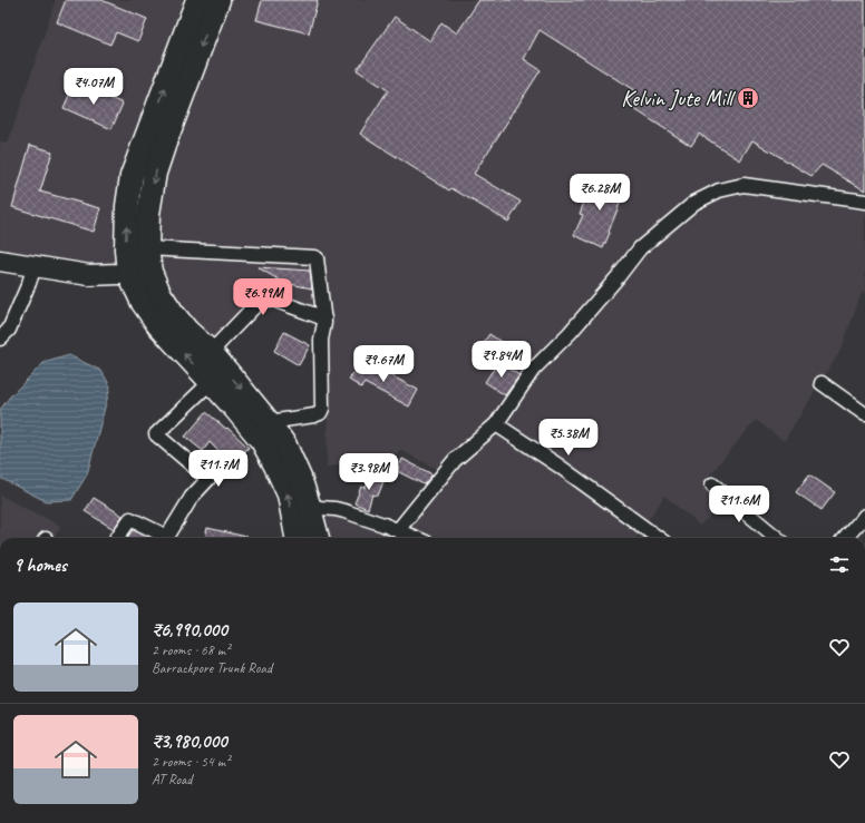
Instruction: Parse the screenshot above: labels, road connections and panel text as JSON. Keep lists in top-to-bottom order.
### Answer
{
  "places": {
    "building": ["Kelvin Jute Mill"]
  },
  "page": {
    "price": [
      "₹4.07M",
      "₹6.28M",
      "₹6.99M",
      "₹9.84M",
      "₹9.67M",
      "₹5.38M",
      "₹11.7M",
      "₹3.98M",
      "₹11.6M"
    ],
    "heading": "9 homes",
    "list": [
      {
        "name": "₹6,990,000",
        "note": "2 rooms · 68 m² · Barrackpore Trunk Road"
      },
      {
        "name": "₹3,980,000",
        "note": "2 rooms · 54 m² · AT Road"
      }
    ]
  }
}
